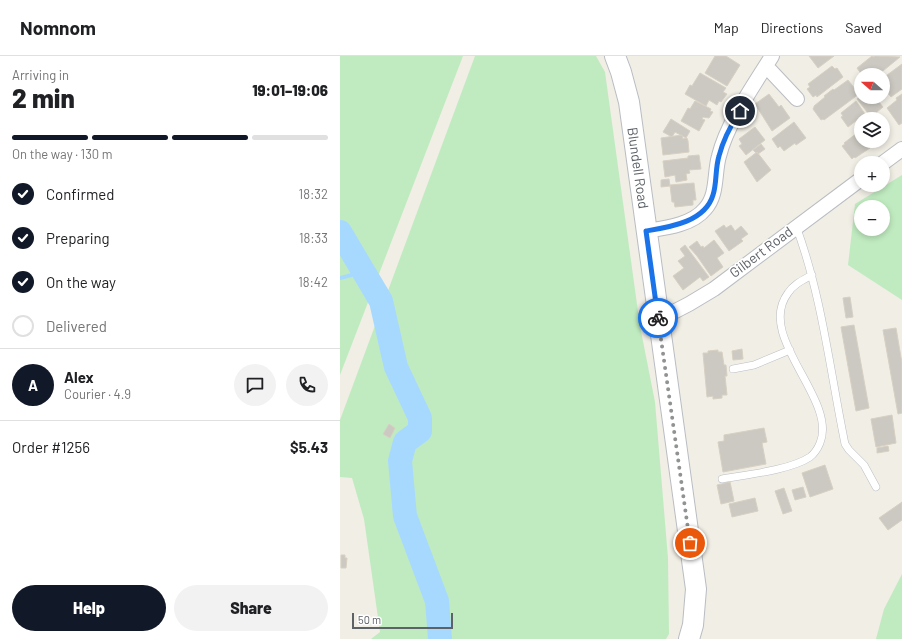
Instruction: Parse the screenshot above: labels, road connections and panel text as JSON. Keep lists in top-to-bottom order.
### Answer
{
  "streets": {
    "street": ["Blundell Road", "Gilbert Road"]
  },
  "crossings": [
    ["Blundell Road", "Gilbert Road"]
  ],
  "scale_bar": "50 m",
  "north": "left",
  "page": {
    "header": "Nomnom",
    "nav": ["Map", "Directions", "Saved"],
    "heading": ["2 min", "Arriving in", "19:01–19:06"],
    "panel": [
      "Alex",
      "Courier · 4.9",
      "Order #1256",
      "$5.43"
    ],
    "map_buttons": ["+", "−"],
    "bar": "On the way · 130 m",
    "list": [
      ["Confirmed", "18:32"],
      ["Preparing", "18:33"],
      ["On the way", "18:42"],
      "Delivered"
    ],
    "round": "A",
    "buttons": ["Help", "Share"],
    "scale": "50 m"
  }
}
